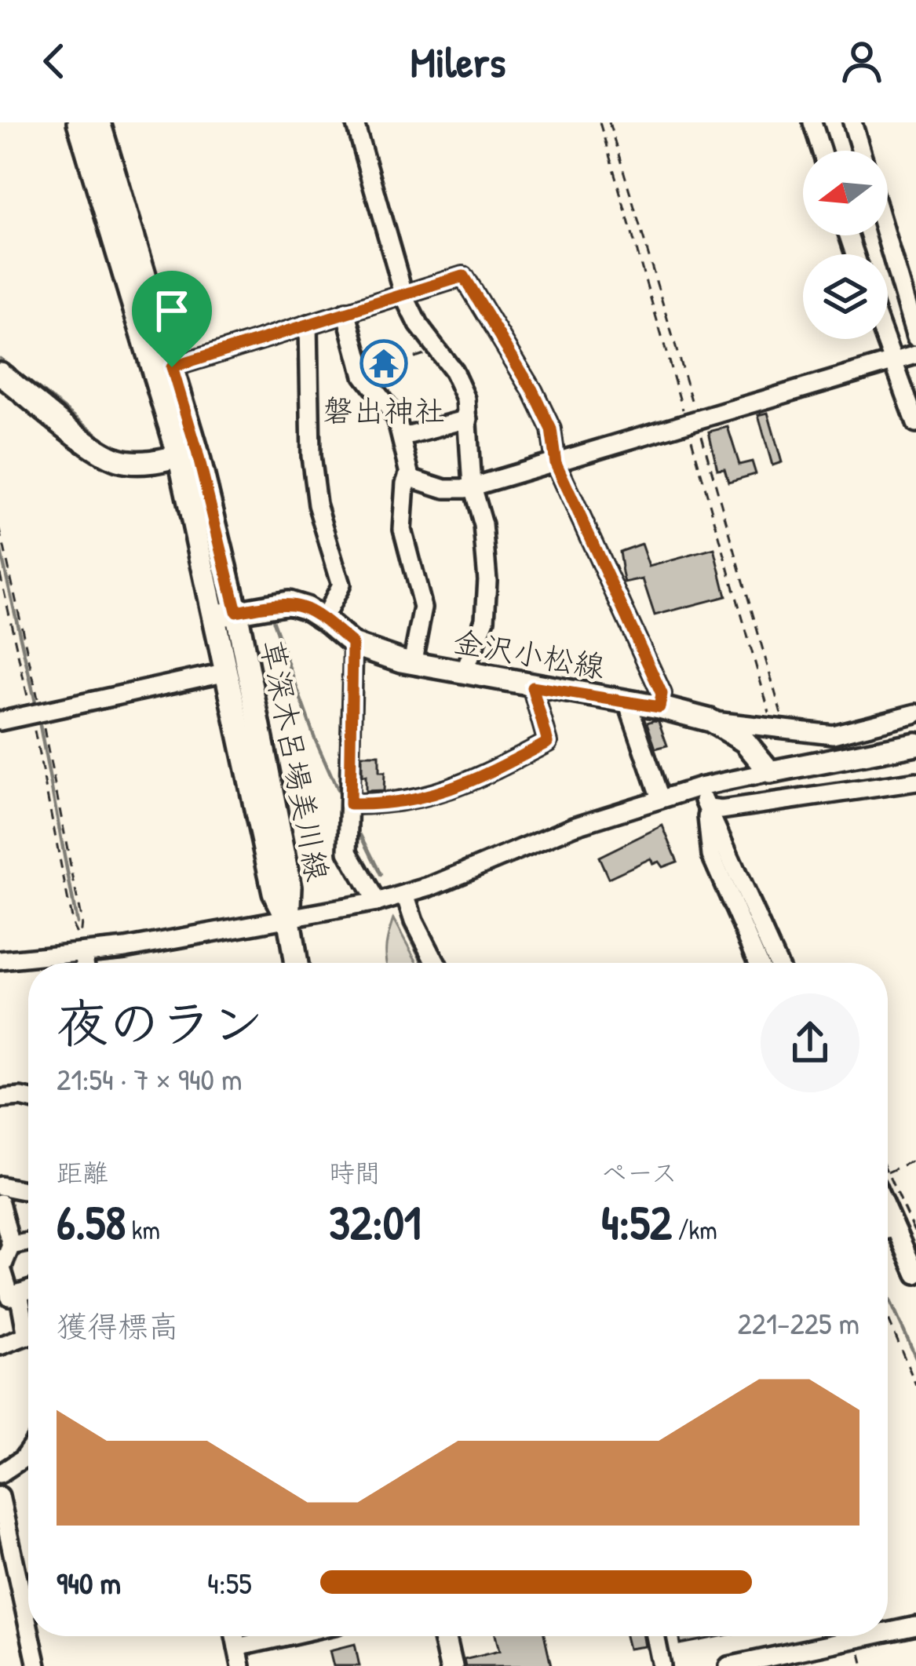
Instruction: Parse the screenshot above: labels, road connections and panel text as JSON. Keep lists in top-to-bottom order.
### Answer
{
  "streets": {
    "main road": ["金沢小松線", "草深木呂場美川線"]
  },
  "crossings": [
    ["金沢小松線", "草深木呂場美川線"]
  ],
  "places": {
    "temple": ["磐出神社"]
  },
  "north": "left",
  "page": {
    "header": "Milers",
    "heading": ["夜のラン", "21:54 · 7 × 940 m"],
    "stats": [
      ["距離", "6.58 km"],
      ["時間", "32:01"],
      ["ペース", "4:52 /km"]
    ],
    "chart": ["獲得標高", "221–225 m"],
    "list": [
      {
        "name": "940 m",
        "note": "4:55"
      }
    ]
  }
}
